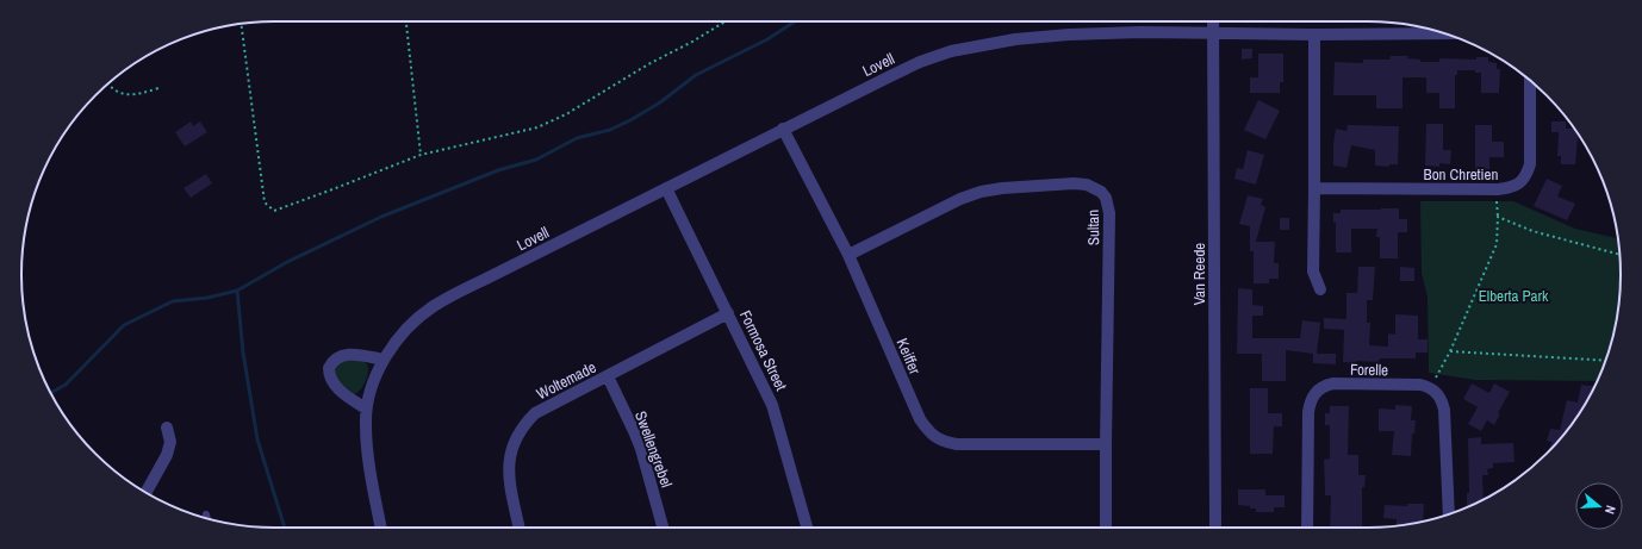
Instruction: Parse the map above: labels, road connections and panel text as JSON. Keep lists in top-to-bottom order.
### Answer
{
  "streets": {
    "street": [
      "Lovell",
      "Bon Chretien",
      "Sultan",
      "Van Reede",
      "Formosa Street",
      "Keiffer",
      "Forelle",
      "Woltemade",
      "Swellengrebel"
    ]
  },
  "crossings": [
    ["Lovell", "Van Reede"],
    ["Lovell", "Formosa Street"],
    ["Lovell", "Keiffer"],
    ["Sultan", "Keiffer"],
    ["Formosa Street", "Woltemade"],
    ["Woltemade", "Swellengrebel"]
  ],
  "parks": ["Elberta Park"],
  "north": "right"
}
